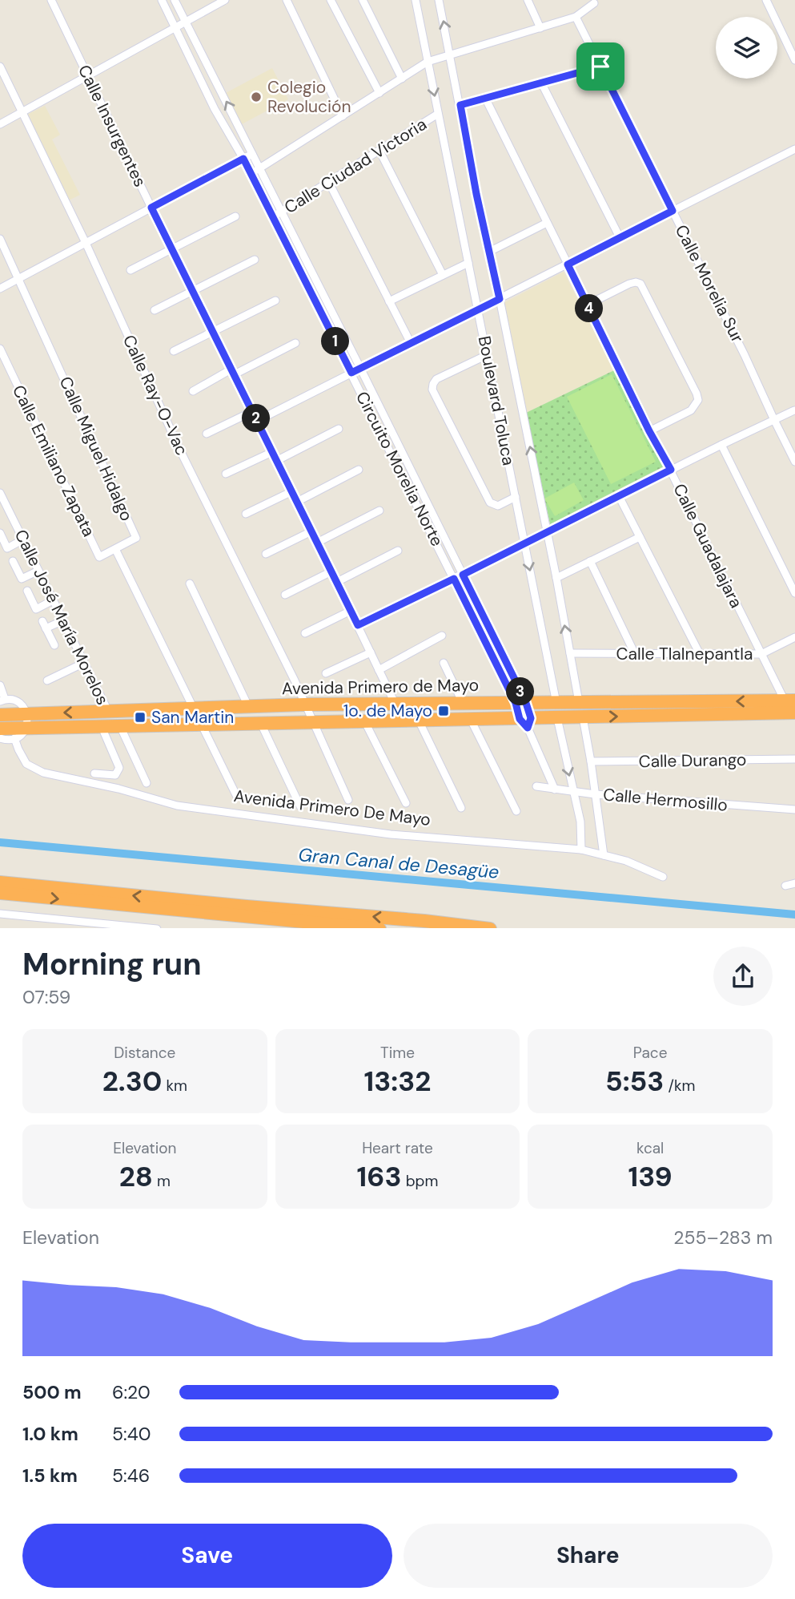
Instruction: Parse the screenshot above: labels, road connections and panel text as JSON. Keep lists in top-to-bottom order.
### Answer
{
  "streets": {
    "highway": ["Avenida Primero de Mayo", "Avenida Primero De Mayo"],
    "street": [
      "Calle Insurgentes",
      "Calle Ciudad Victoria",
      "Calle Morelia Sur",
      "Calle Ray-O-Vac",
      "Boulevard Toluca",
      "Calle Miguel Hidalgo",
      "Calle Emiliano Zapata",
      "Circuito Morelia Norte",
      "Calle Guadalajara",
      "Calle José María Morelos",
      "Calle Tlalnepantla",
      "Calle Durango",
      "Calle Hermosillo"
    ]
  },
  "crossings": [
    ["Calle Insurgentes", "Avenida Primero de Mayo"],
    ["Calle Ciudad Victoria", "Boulevard Toluca"],
    ["Calle Ciudad Victoria", "Circuito Morelia Norte"],
    ["Calle Ray-O-Vac", "Avenida Primero de Mayo"],
    ["Calle Ray-O-Vac", "Avenida Primero De Mayo"],
    ["Boulevard Toluca", "Calle Tlalnepantla"],
    ["Boulevard Toluca", "Avenida Primero de Mayo"],
    ["Calle Miguel Hidalgo", "Calle Emiliano Zapata"],
    ["Calle Miguel Hidalgo", "Avenida Primero de Mayo"],
    ["Calle Miguel Hidalgo", "Avenida Primero De Mayo"],
    ["Circuito Morelia Norte", "Avenida Primero de Mayo"],
    ["Circuito Morelia Norte", "Calle Hermosillo"],
    ["Circuito Morelia Norte", "Avenida Primero De Mayo"],
    ["Calle Guadalajara", "Calle Tlalnepantla"],
    ["Calle Guadalajara", "Avenida Primero de Mayo"],
    ["Calle José María Morelos", "Avenida Primero de Mayo"]
  ],
  "water": ["Gran Canal de Desagüe"],
  "places": {
    "other": ["Colegio Revolución"],
    "transit": ["1o. de Mayo", "San Martin"]
  },
  "page": {
    "pins": [
      "4",
      "1",
      "2",
      "3"
    ],
    "heading": ["Morning run", "07:59"],
    "stats": [
      ["Distance", "2.30 km"],
      ["Time", "13:32"],
      ["Pace", "5:53 /km"],
      ["Elevation", "28 m"],
      ["Heart rate", "163 bpm"],
      ["kcal", "139"]
    ],
    "chart": ["Elevation", "255–283 m"],
    "list": [
      {
        "name": "500 m",
        "note": "6:20"
      },
      {
        "name": "1.0 km",
        "note": "5:40"
      },
      {
        "name": "1.5 km",
        "note": "5:46"
      }
    ],
    "buttons": ["Save", "Share"]
  }
}
